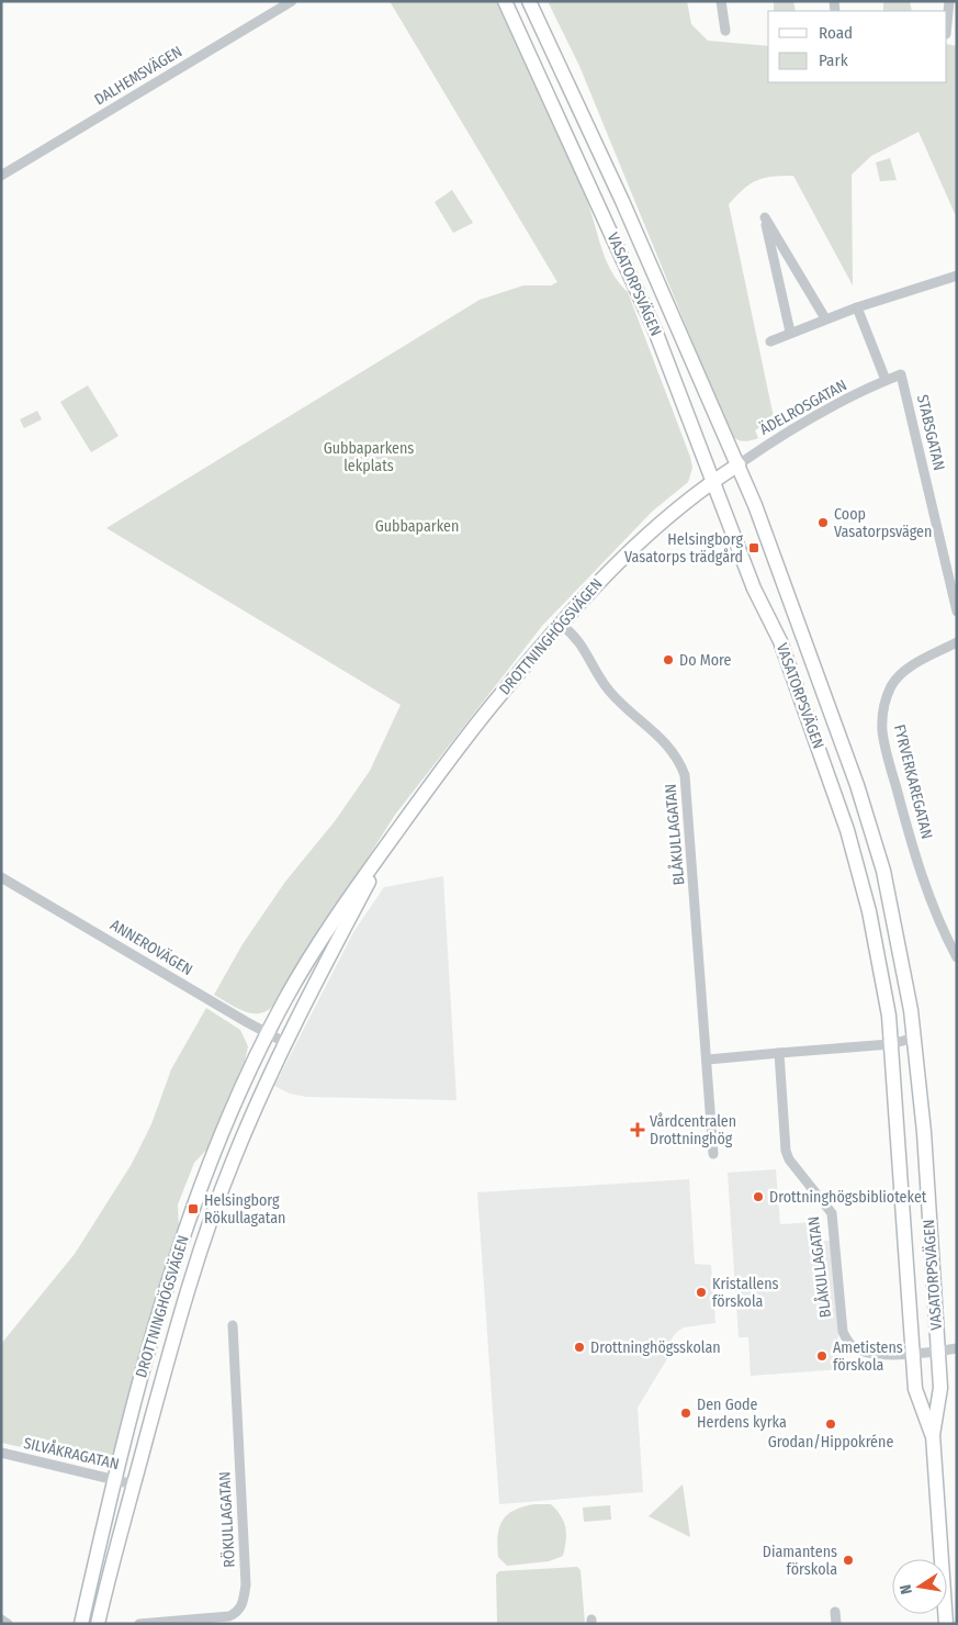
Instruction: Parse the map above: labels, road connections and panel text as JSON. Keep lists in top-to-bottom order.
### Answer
{
  "streets": {
    "main road": ["VASATORPSVÄGEN", "DROTTNINGHÖGSVÄGEN"],
    "street": [
      "DALHEMSVÄGEN",
      "ÄDELROSGATAN",
      "STABSGATAN",
      "FYRVERKAREGATAN",
      "BLÅKULLAGATAN",
      "ANNEROVÄGEN",
      "SILVÅKRAGATAN",
      "RÖKULLAGATAN"
    ]
  },
  "crossings": [
    ["VASATORPSVÄGEN", "ÄDELROSGATAN"],
    ["VASATORPSVÄGEN", "DROTTNINGHÖGSVÄGEN"],
    ["VASATORPSVÄGEN", "BLÅKULLAGATAN"],
    ["ÄDELROSGATAN", "STABSGATAN"],
    ["ÄDELROSGATAN", "DROTTNINGHÖGSVÄGEN"],
    ["DROTTNINGHÖGSVÄGEN", "BLÅKULLAGATAN"],
    ["DROTTNINGHÖGSVÄGEN", "ANNEROVÄGEN"],
    ["DROTTNINGHÖGSVÄGEN", "SILVÅKRAGATAN"]
  ],
  "parks": ["Gubbaparkens lekplats", "Gubbaparken"],
  "places": {
    "other": [
      "Coop Vasatorpsvägen",
      "Do More",
      "Drottninghögsbiblioteket",
      "Kristallens förskola",
      "Drottninghögsskolan",
      "Ametistens förskola",
      "Den Gode Herdens kyrka",
      "Grodan/Hippokréne",
      "Diamantens förskola"
    ],
    "transit": ["Helsingborg Vasatorps trädgård", "Helsingborg Rökullagatan"],
    "health": ["Vårdcentralen Drottninghög"]
  },
  "legend": ["Road", "Park"],
  "north": "left"
}
